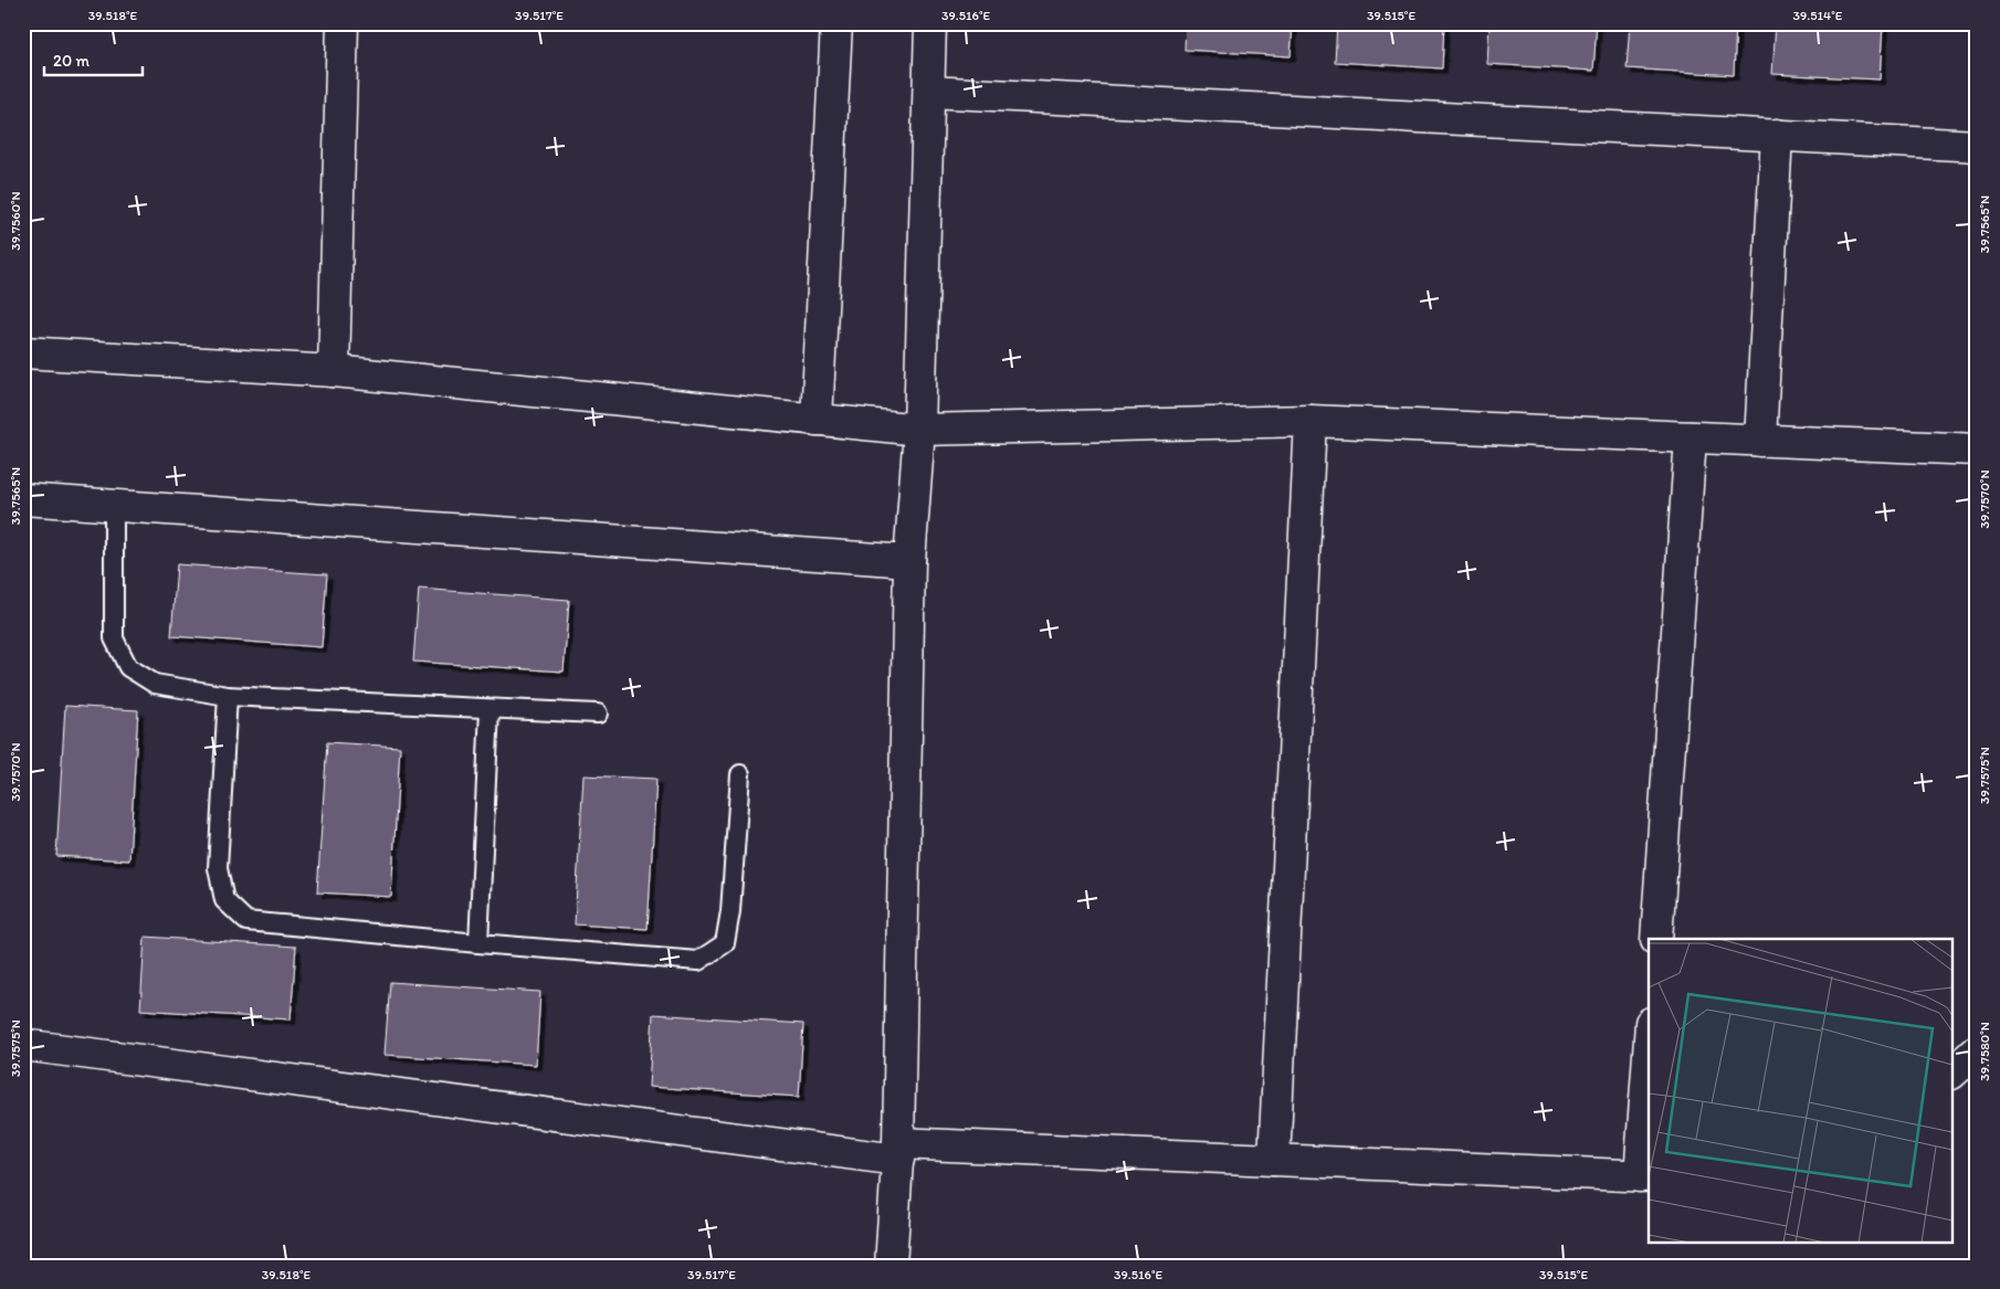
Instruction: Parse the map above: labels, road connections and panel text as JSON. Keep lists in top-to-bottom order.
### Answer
{
  "scale_bar": "20 m",
  "coordinates": [
    "39.518°E",
    "39.517°E",
    "39.516°E",
    "39.515°E",
    "39.514°E",
    "39.7560°N",
    "39.7565°N",
    "39.7570°N",
    "39.7575°N",
    "39.7580°N"
  ]
}
